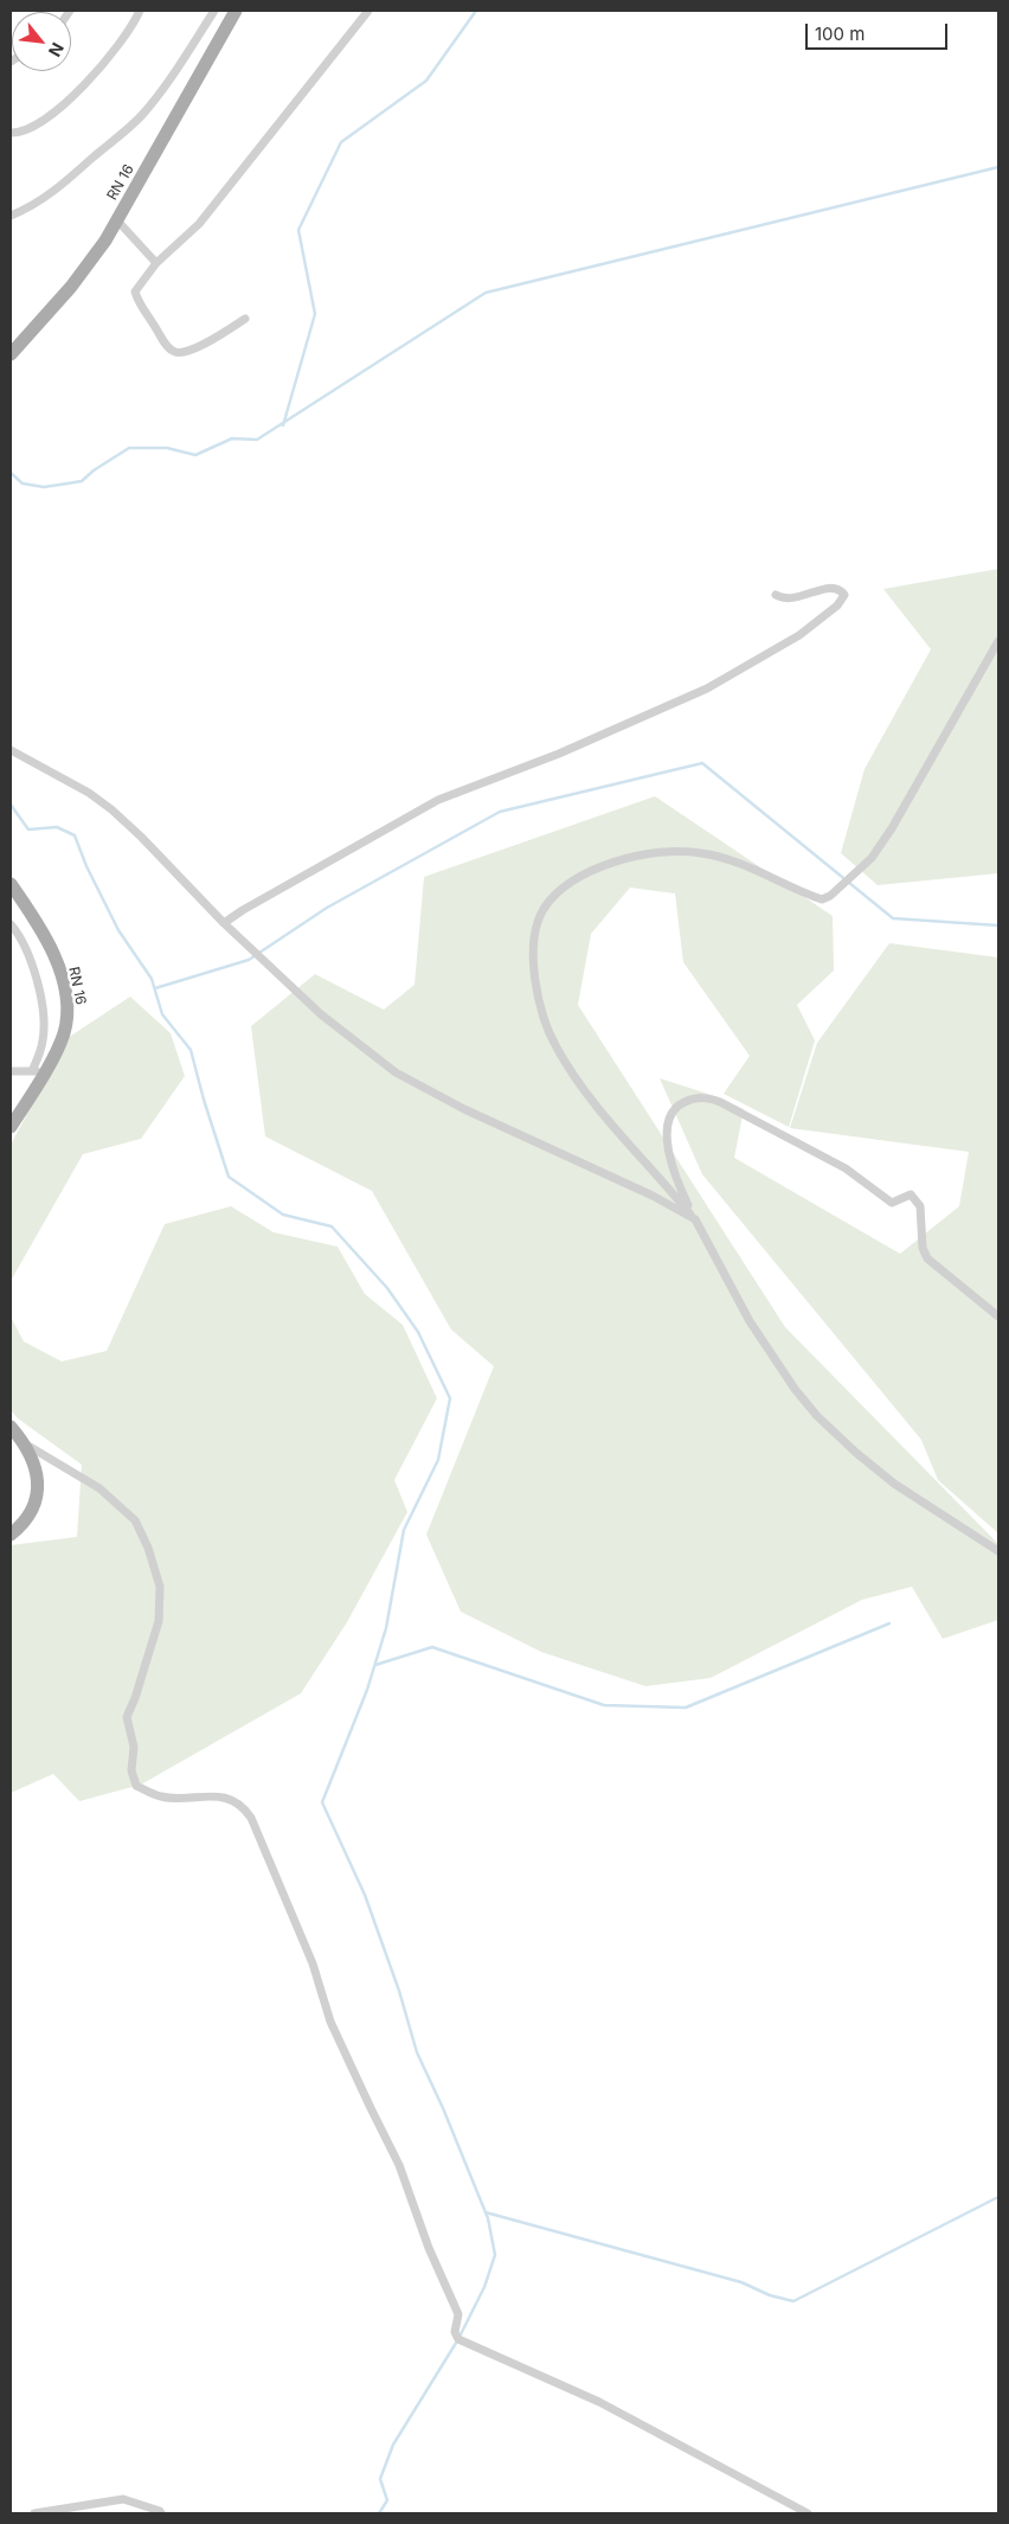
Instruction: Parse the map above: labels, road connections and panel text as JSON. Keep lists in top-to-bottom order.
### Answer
{
  "streets": {
    "main road": ["RN 16"]
  },
  "scale_bar": "100 m",
  "north": "bottom right"
}
